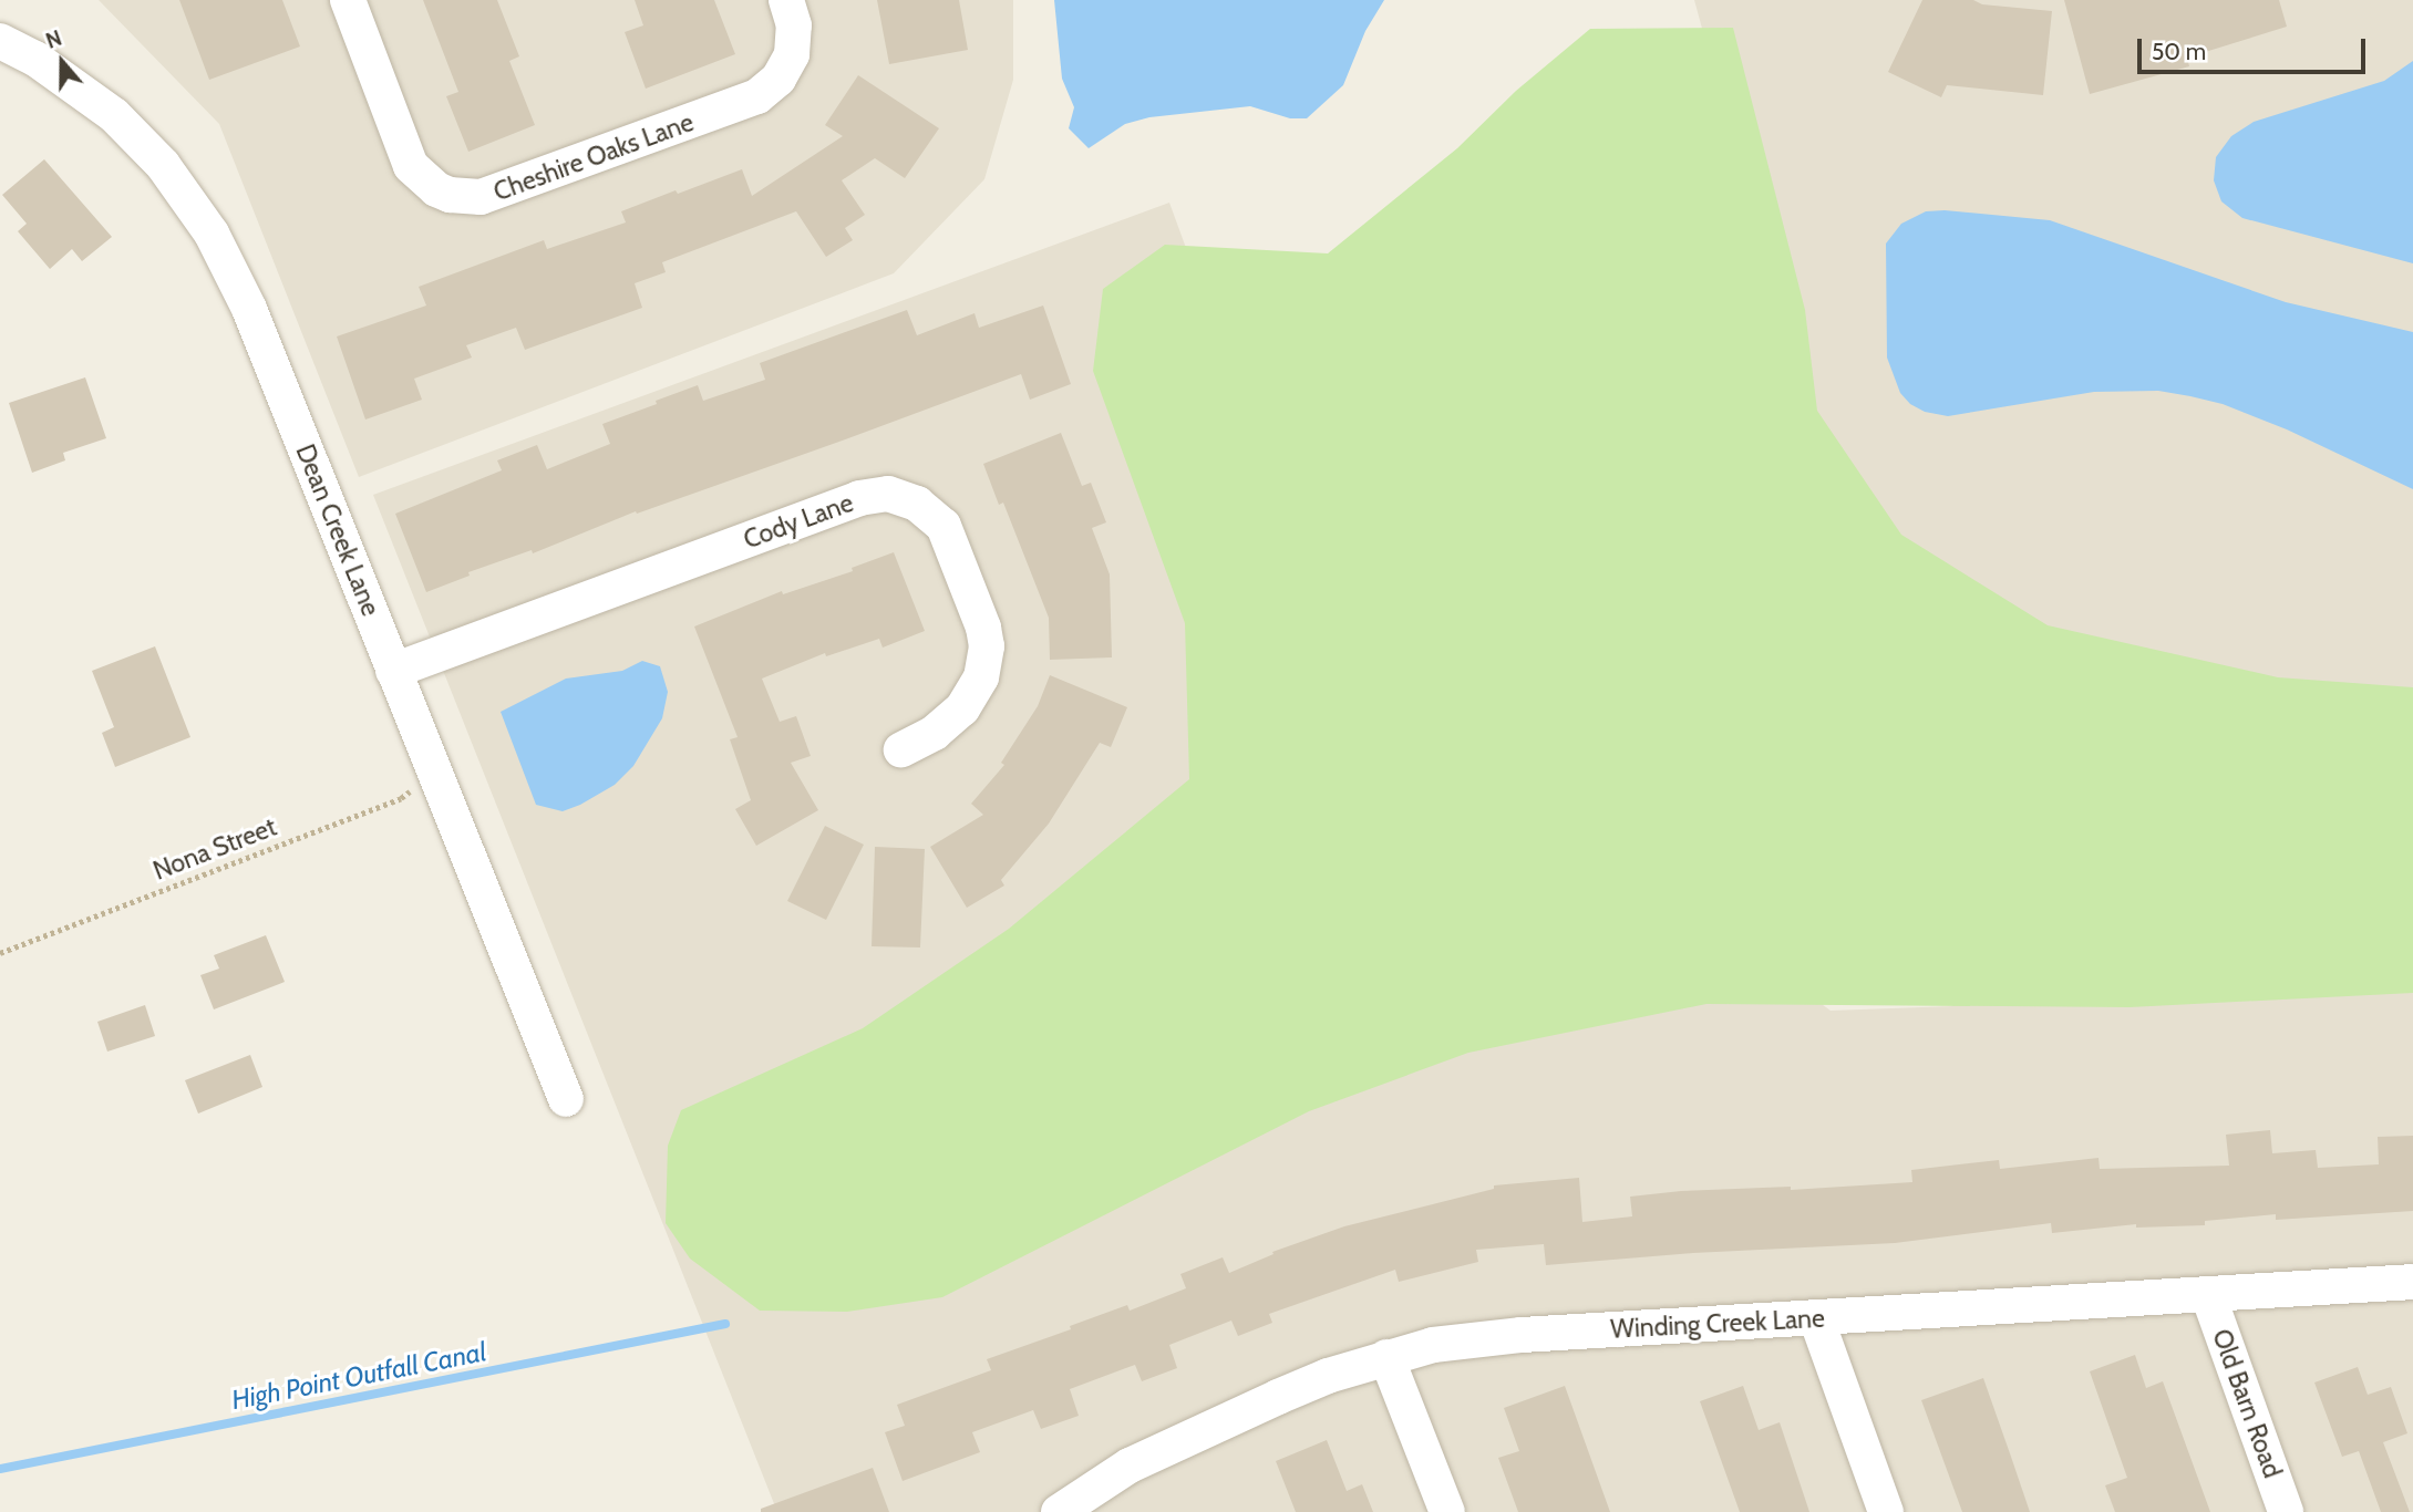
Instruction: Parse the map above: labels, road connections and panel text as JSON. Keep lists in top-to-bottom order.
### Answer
{
  "streets": {
    "street": [
      "Cheshire Oaks Lane",
      "Cody Lane",
      "Dean Creek Lane",
      "Winding Creek Lane",
      "Old Barn Road"
    ],
    "path": ["Nona Street"]
  },
  "crossings": [
    ["Cody Lane", "Dean Creek Lane"],
    ["Dean Creek Lane", "Nona Street"],
    ["Winding Creek Lane", "Old Barn Road"]
  ],
  "water": ["High Point Outfall Canal"],
  "scale_bar": "50 m",
  "north": "top"
}
